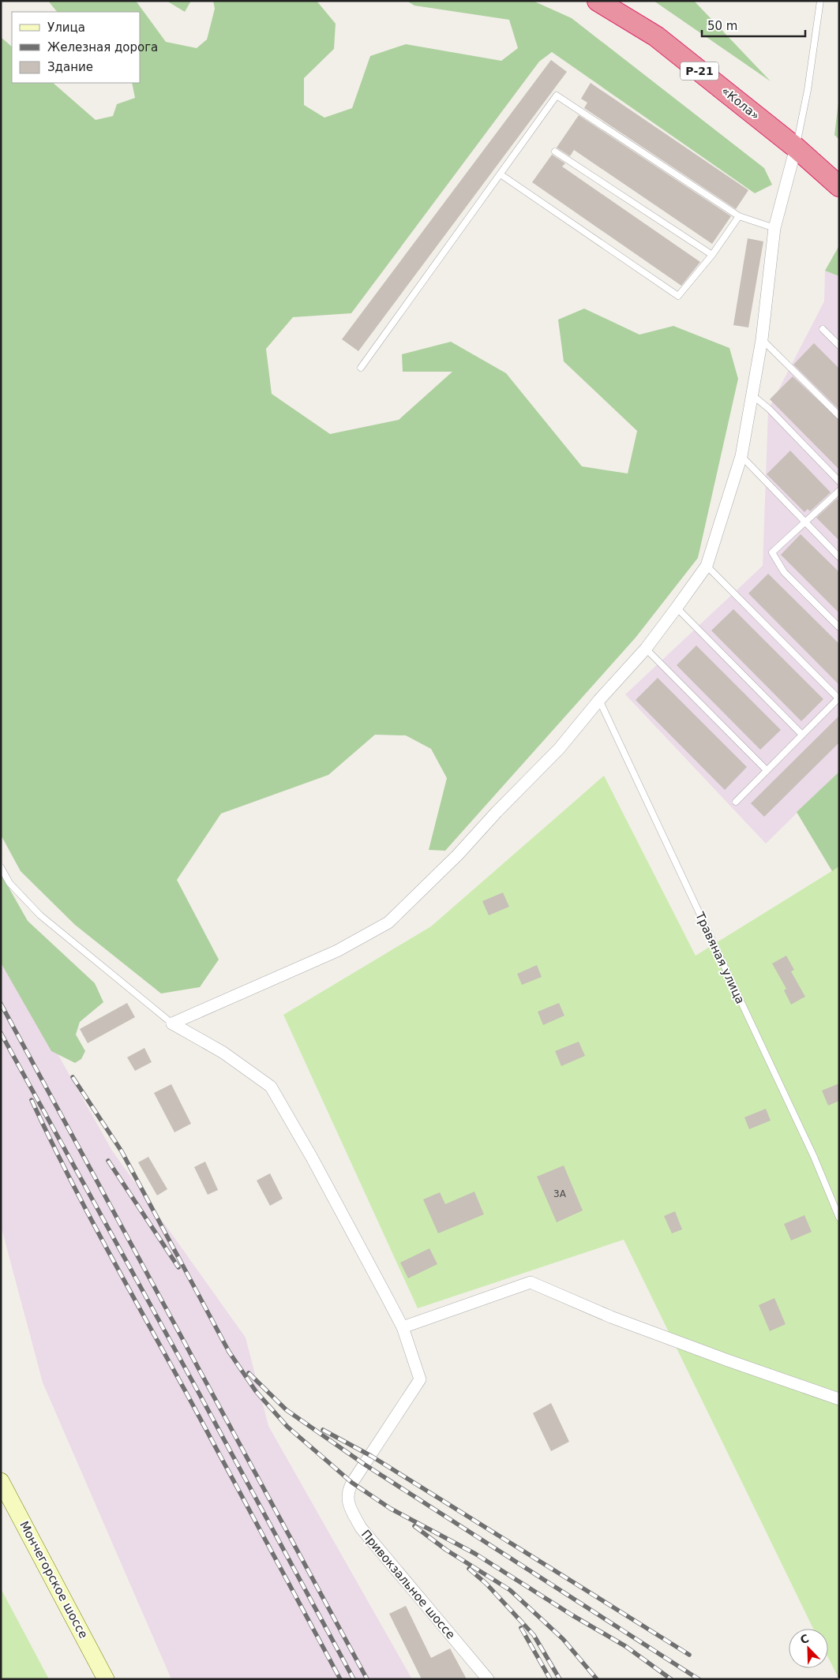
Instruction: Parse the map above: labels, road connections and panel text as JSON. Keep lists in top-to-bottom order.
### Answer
{
  "streets": {
    "highway": ["Р-21", "«Кола»"],
    "street": ["Мончегорское шоссе", "Привокзальное шоссе"],
    "lane": ["Травяная улица"]
  },
  "house_numbers": ["3А"],
  "legend": ["Улица", "Железная дорога", "Здание"],
  "scale_bar": "50 m",
  "north": "top left"
}
